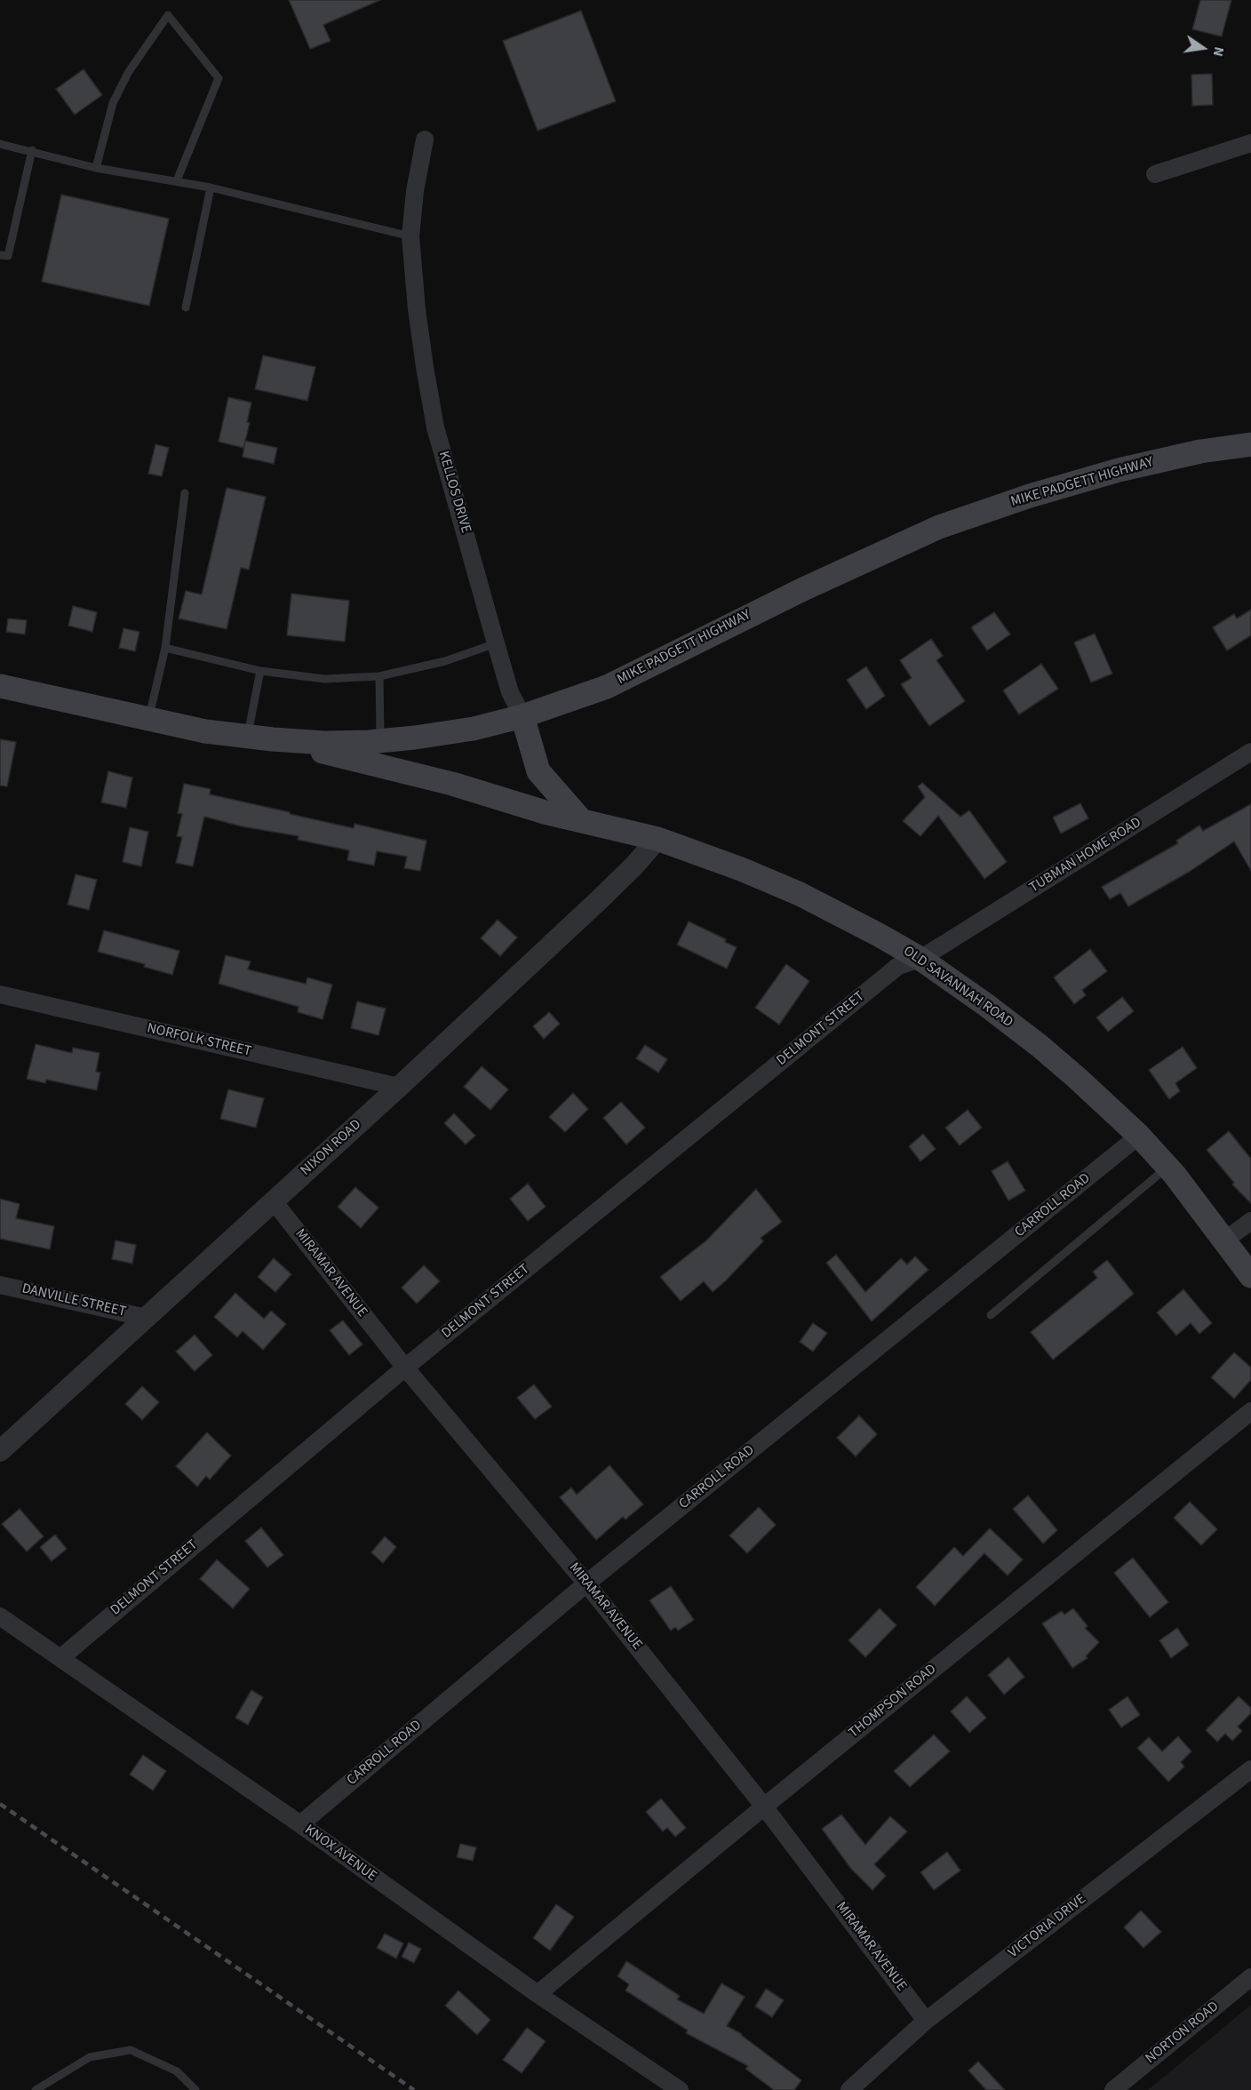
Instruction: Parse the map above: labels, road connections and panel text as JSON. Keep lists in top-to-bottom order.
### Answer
{
  "streets": {
    "main road": ["MIKE PADGETT HIGHWAY", "KELLOS DRIVE", "OLD SAVANNAH ROAD"],
    "street": [
      "TUBMAN HOME ROAD",
      "DELMONT STREET",
      "NORFOLK STREET",
      "NIXON ROAD",
      "CARROLL ROAD",
      "MIRAMAR AVENUE",
      "DANVILLE STREET",
      "THOMPSON ROAD",
      "KNOX AVENUE",
      "VICTORIA DRIVE",
      "NORTON ROAD"
    ]
  },
  "crossings": [
    ["MIKE PADGETT HIGHWAY", "KELLOS DRIVE"],
    ["MIKE PADGETT HIGHWAY", "OLD SAVANNAH ROAD"],
    ["KELLOS DRIVE", "OLD SAVANNAH ROAD"],
    ["TUBMAN HOME ROAD", "OLD SAVANNAH ROAD"],
    ["TUBMAN HOME ROAD", "DELMONT STREET"],
    ["OLD SAVANNAH ROAD", "DELMONT STREET"],
    ["OLD SAVANNAH ROAD", "NIXON ROAD"],
    ["OLD SAVANNAH ROAD", "CARROLL ROAD"],
    ["DELMONT STREET", "MIRAMAR AVENUE"],
    ["DELMONT STREET", "KNOX AVENUE"],
    ["NORFOLK STREET", "NIXON ROAD"],
    ["NIXON ROAD", "MIRAMAR AVENUE"],
    ["NIXON ROAD", "DANVILLE STREET"],
    ["CARROLL ROAD", "MIRAMAR AVENUE"],
    ["CARROLL ROAD", "KNOX AVENUE"],
    ["MIRAMAR AVENUE", "THOMPSON ROAD"],
    ["MIRAMAR AVENUE", "VICTORIA DRIVE"],
    ["THOMPSON ROAD", "KNOX AVENUE"]
  ],
  "north": "right"
}
